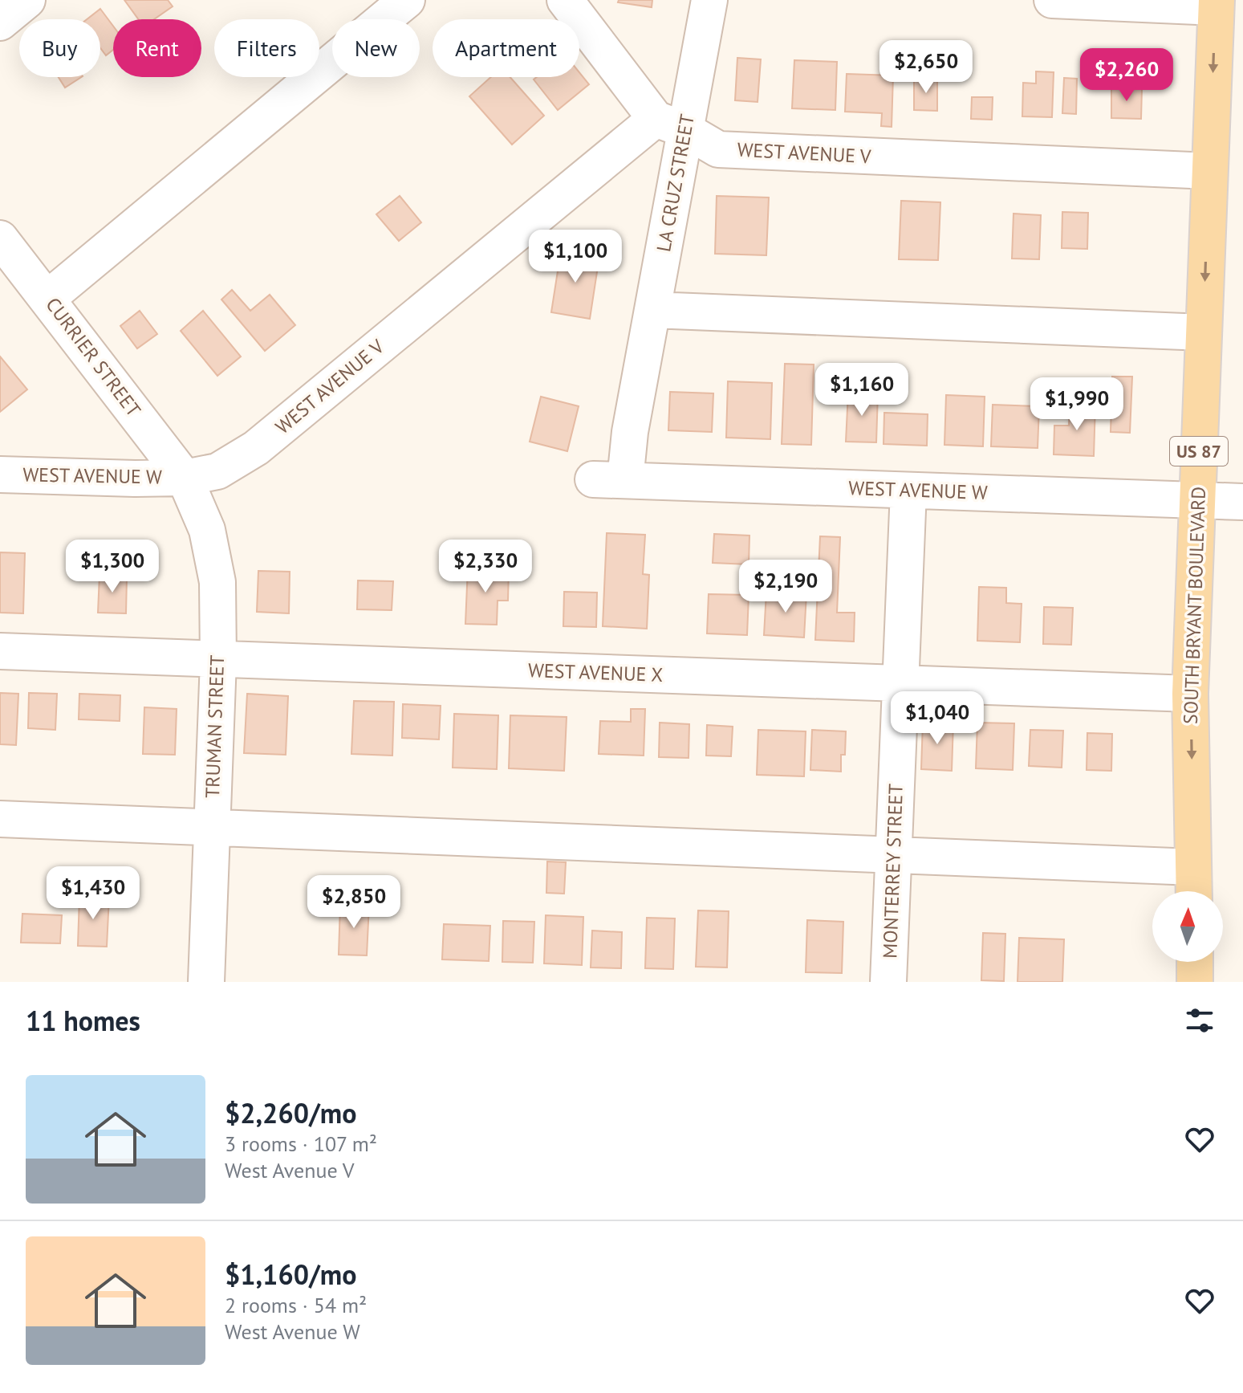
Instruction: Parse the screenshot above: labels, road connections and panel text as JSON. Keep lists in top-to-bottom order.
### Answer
{
  "streets": {
    "main road": ["US 87", "SOUTH BRYANT BOULEVARD"],
    "street": [
      "WEST AVENUE V",
      "LA CRUZ STREET",
      "CURRIER STREET",
      "WEST AVENUE W",
      "WEST AVENUE X",
      "TRUMAN STREET",
      "MONTERREY STREET"
    ]
  },
  "crossings": [
    ["WEST AVENUE V", "LA CRUZ STREET"],
    ["WEST AVENUE V", "CURRIER STREET"],
    ["WEST AVENUE V", "WEST AVENUE W"],
    ["WEST AVENUE V", "SOUTH BRYANT BOULEVARD"],
    ["WEST AVENUE V", "TRUMAN STREET"],
    ["LA CRUZ STREET", "WEST AVENUE W"],
    ["CURRIER STREET", "WEST AVENUE W"],
    ["CURRIER STREET", "TRUMAN STREET"],
    ["WEST AVENUE W", "SOUTH BRYANT BOULEVARD"],
    ["WEST AVENUE W", "TRUMAN STREET"],
    ["WEST AVENUE W", "MONTERREY STREET"],
    ["SOUTH BRYANT BOULEVARD", "WEST AVENUE X"],
    ["WEST AVENUE X", "TRUMAN STREET"],
    ["WEST AVENUE X", "MONTERREY STREET"]
  ],
  "one_way": ["SOUTH BRYANT BOULEVARD"],
  "north": "top",
  "page": {
    "chip": [
      "Buy",
      "Rent",
      "Filters",
      "New",
      "Apartment"
    ],
    "price": [
      "$2,650",
      "$2,260",
      "$1,100",
      "$1,160",
      "$1,990",
      "$1,300",
      "$2,330",
      "$2,190",
      "$1,040",
      "$1,430",
      "$2,850"
    ],
    "heading": "11 homes",
    "list": [
      {
        "name": "$2,260/mo",
        "note": "3 rooms · 107 m² · West Avenue V"
      },
      {
        "name": "$1,160/mo",
        "note": "2 rooms · 54 m² · West Avenue W"
      }
    ]
  }
}
